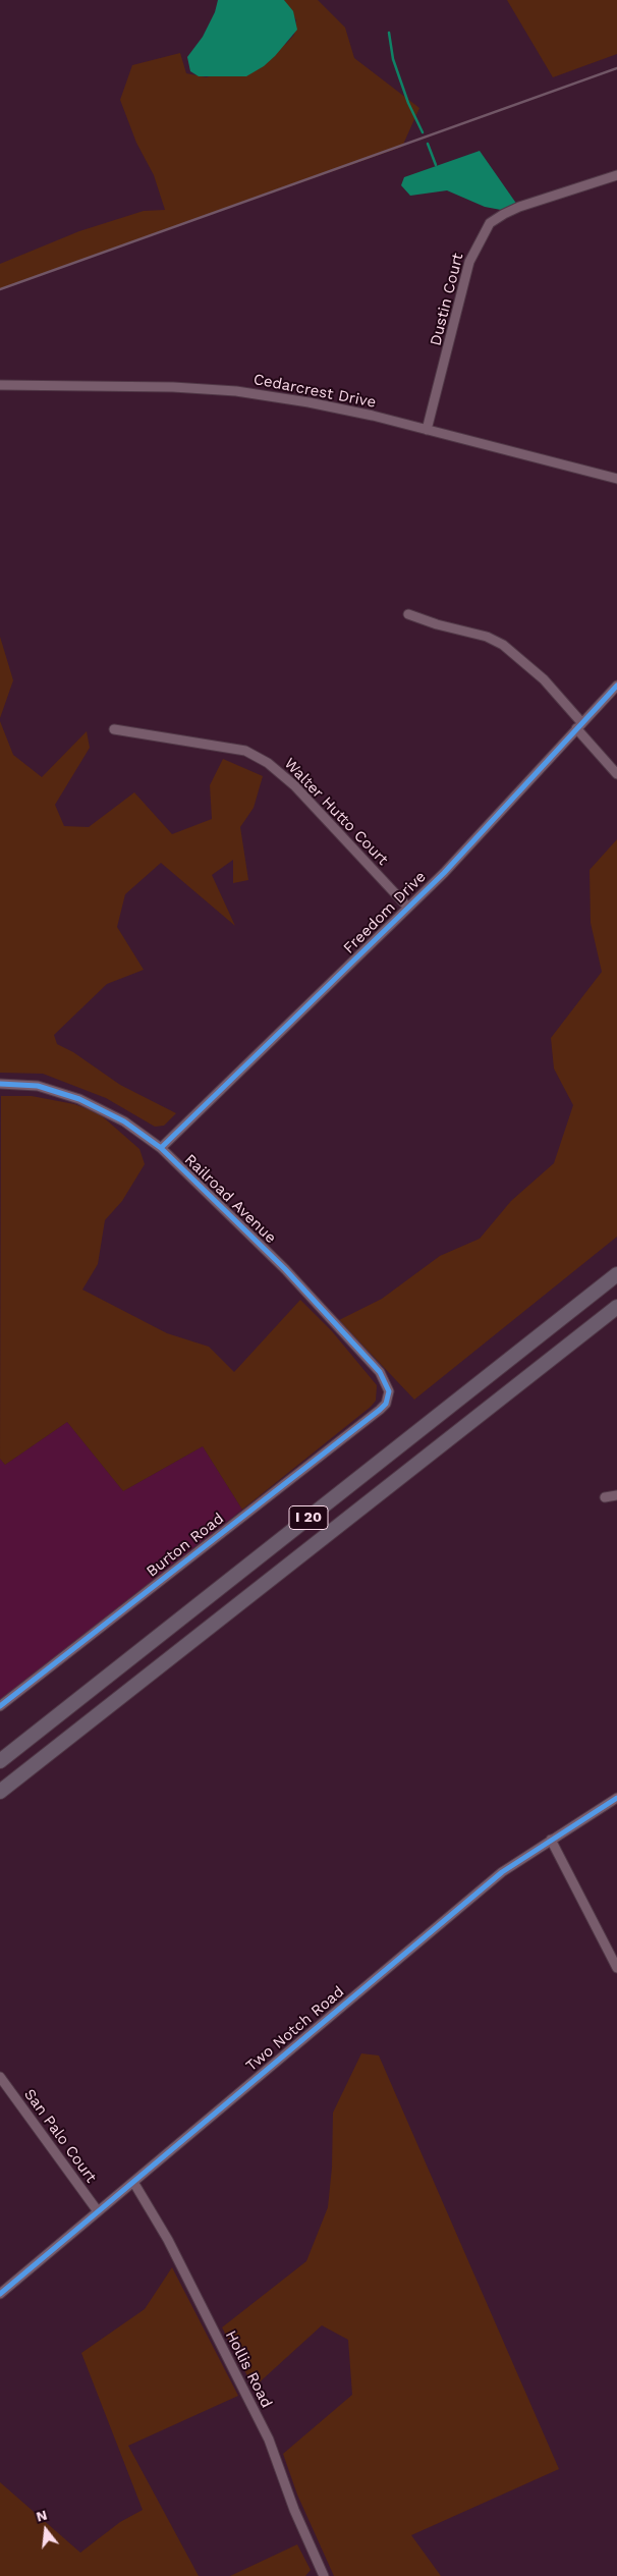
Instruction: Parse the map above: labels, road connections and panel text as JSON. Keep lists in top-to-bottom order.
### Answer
{
  "streets": {
    "highway": ["I 20"],
    "street": [
      "Dustin Court",
      "Cedarcrest Drive",
      "Walter Hutto Court",
      "Freedom Drive",
      "Railroad Avenue",
      "Burton Road",
      "Two Notch Road",
      "San Palo Court",
      "Hollis Road"
    ]
  },
  "crossings": [
    ["Dustin Court", "Cedarcrest Drive"],
    ["Walter Hutto Court", "Freedom Drive"],
    ["Freedom Drive", "Railroad Avenue"],
    ["Railroad Avenue", "Burton Road"],
    ["Two Notch Road", "San Palo Court"],
    ["Two Notch Road", "Hollis Road"]
  ],
  "north": "top"
}
